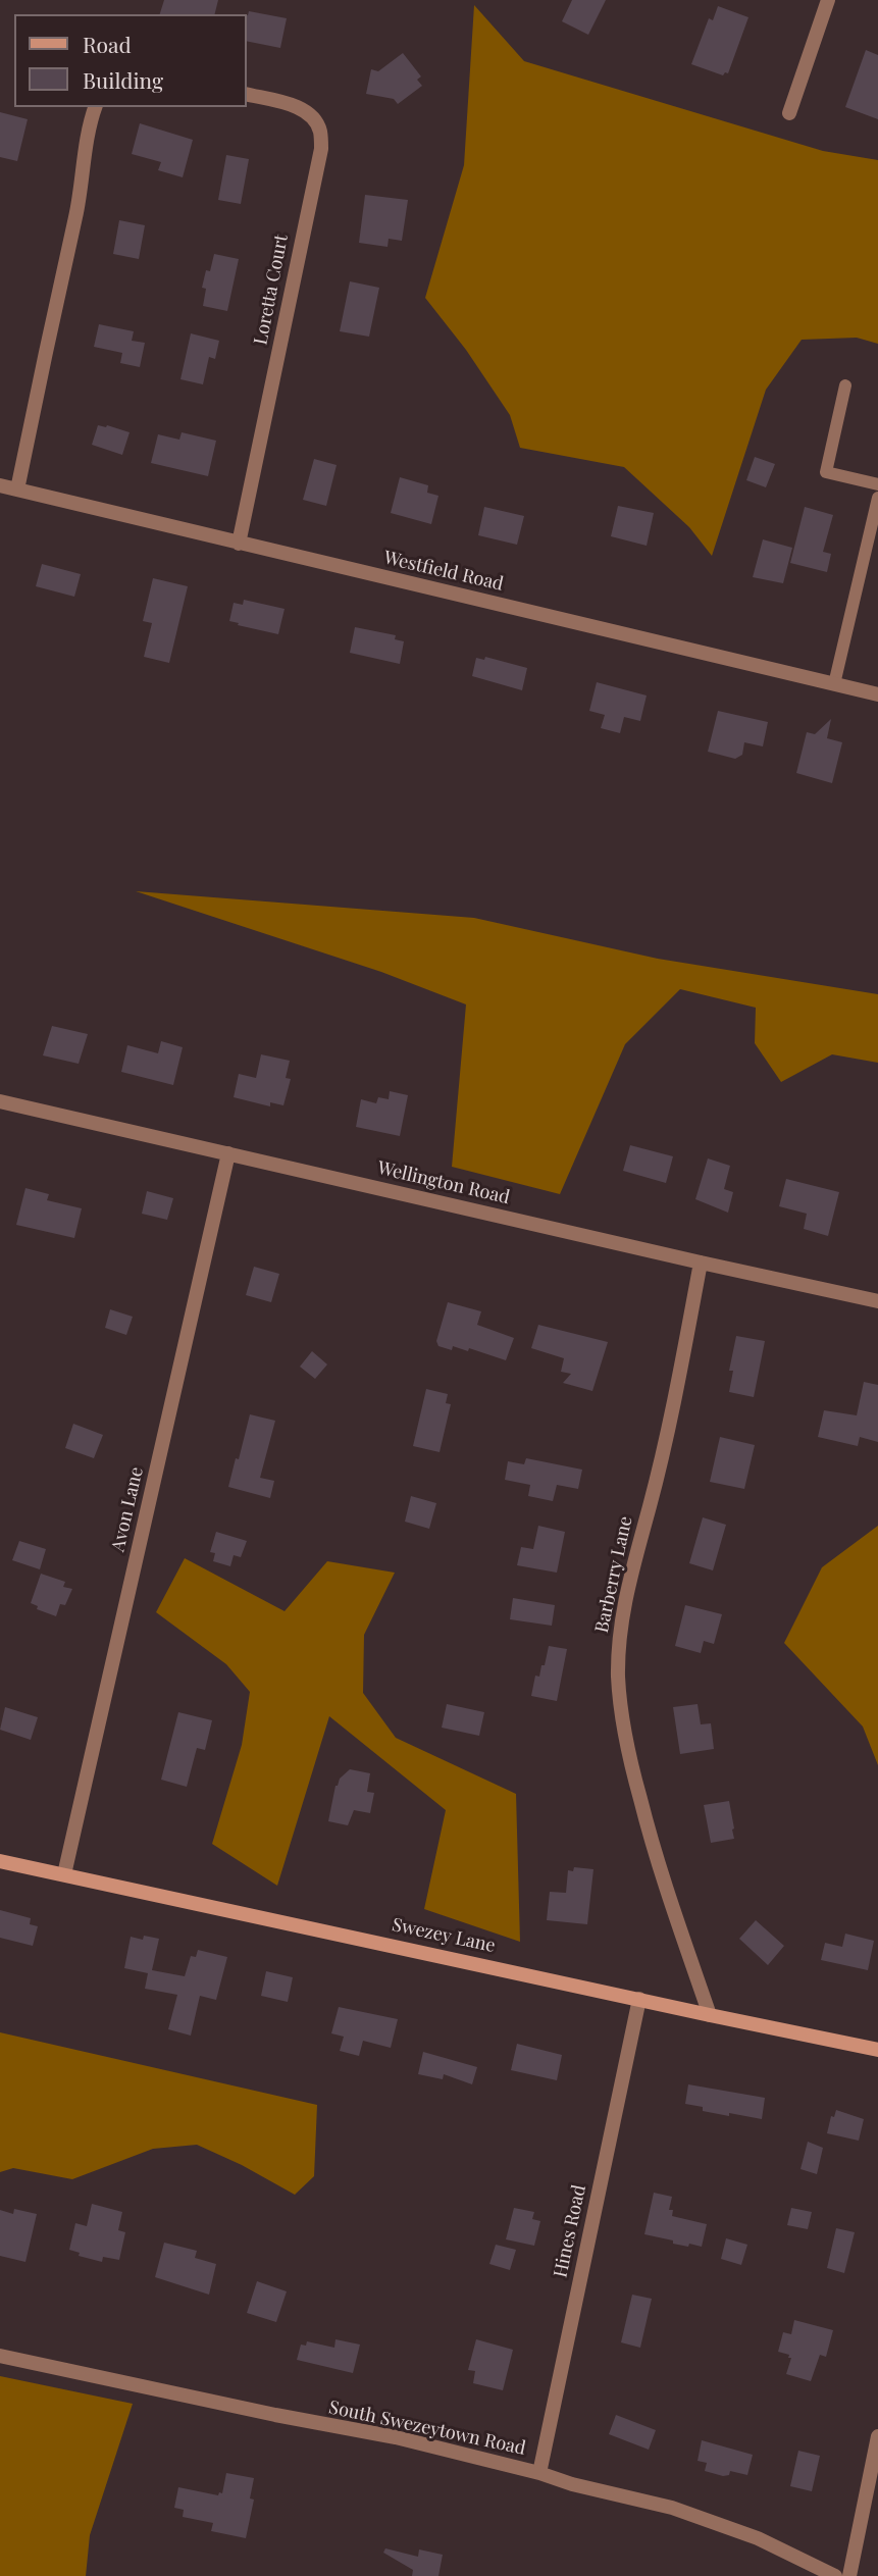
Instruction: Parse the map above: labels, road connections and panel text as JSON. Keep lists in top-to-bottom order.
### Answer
{
  "streets": {
    "street": [
      "Loretta Court",
      "Westfield Road",
      "Wellington Road",
      "Avon Lane",
      "Barberry Lane",
      "Swezey Lane",
      "Hines Road",
      "South Swezeytown Road"
    ]
  },
  "crossings": [
    ["Loretta Court", "Westfield Road"],
    ["Wellington Road", "Avon Lane"],
    ["Wellington Road", "Barberry Lane"],
    ["Avon Lane", "Swezey Lane"],
    ["Barberry Lane", "Swezey Lane"],
    ["Swezey Lane", "Hines Road"],
    ["Hines Road", "South Swezeytown Road"]
  ],
  "legend": ["Road", "Building"]
}
